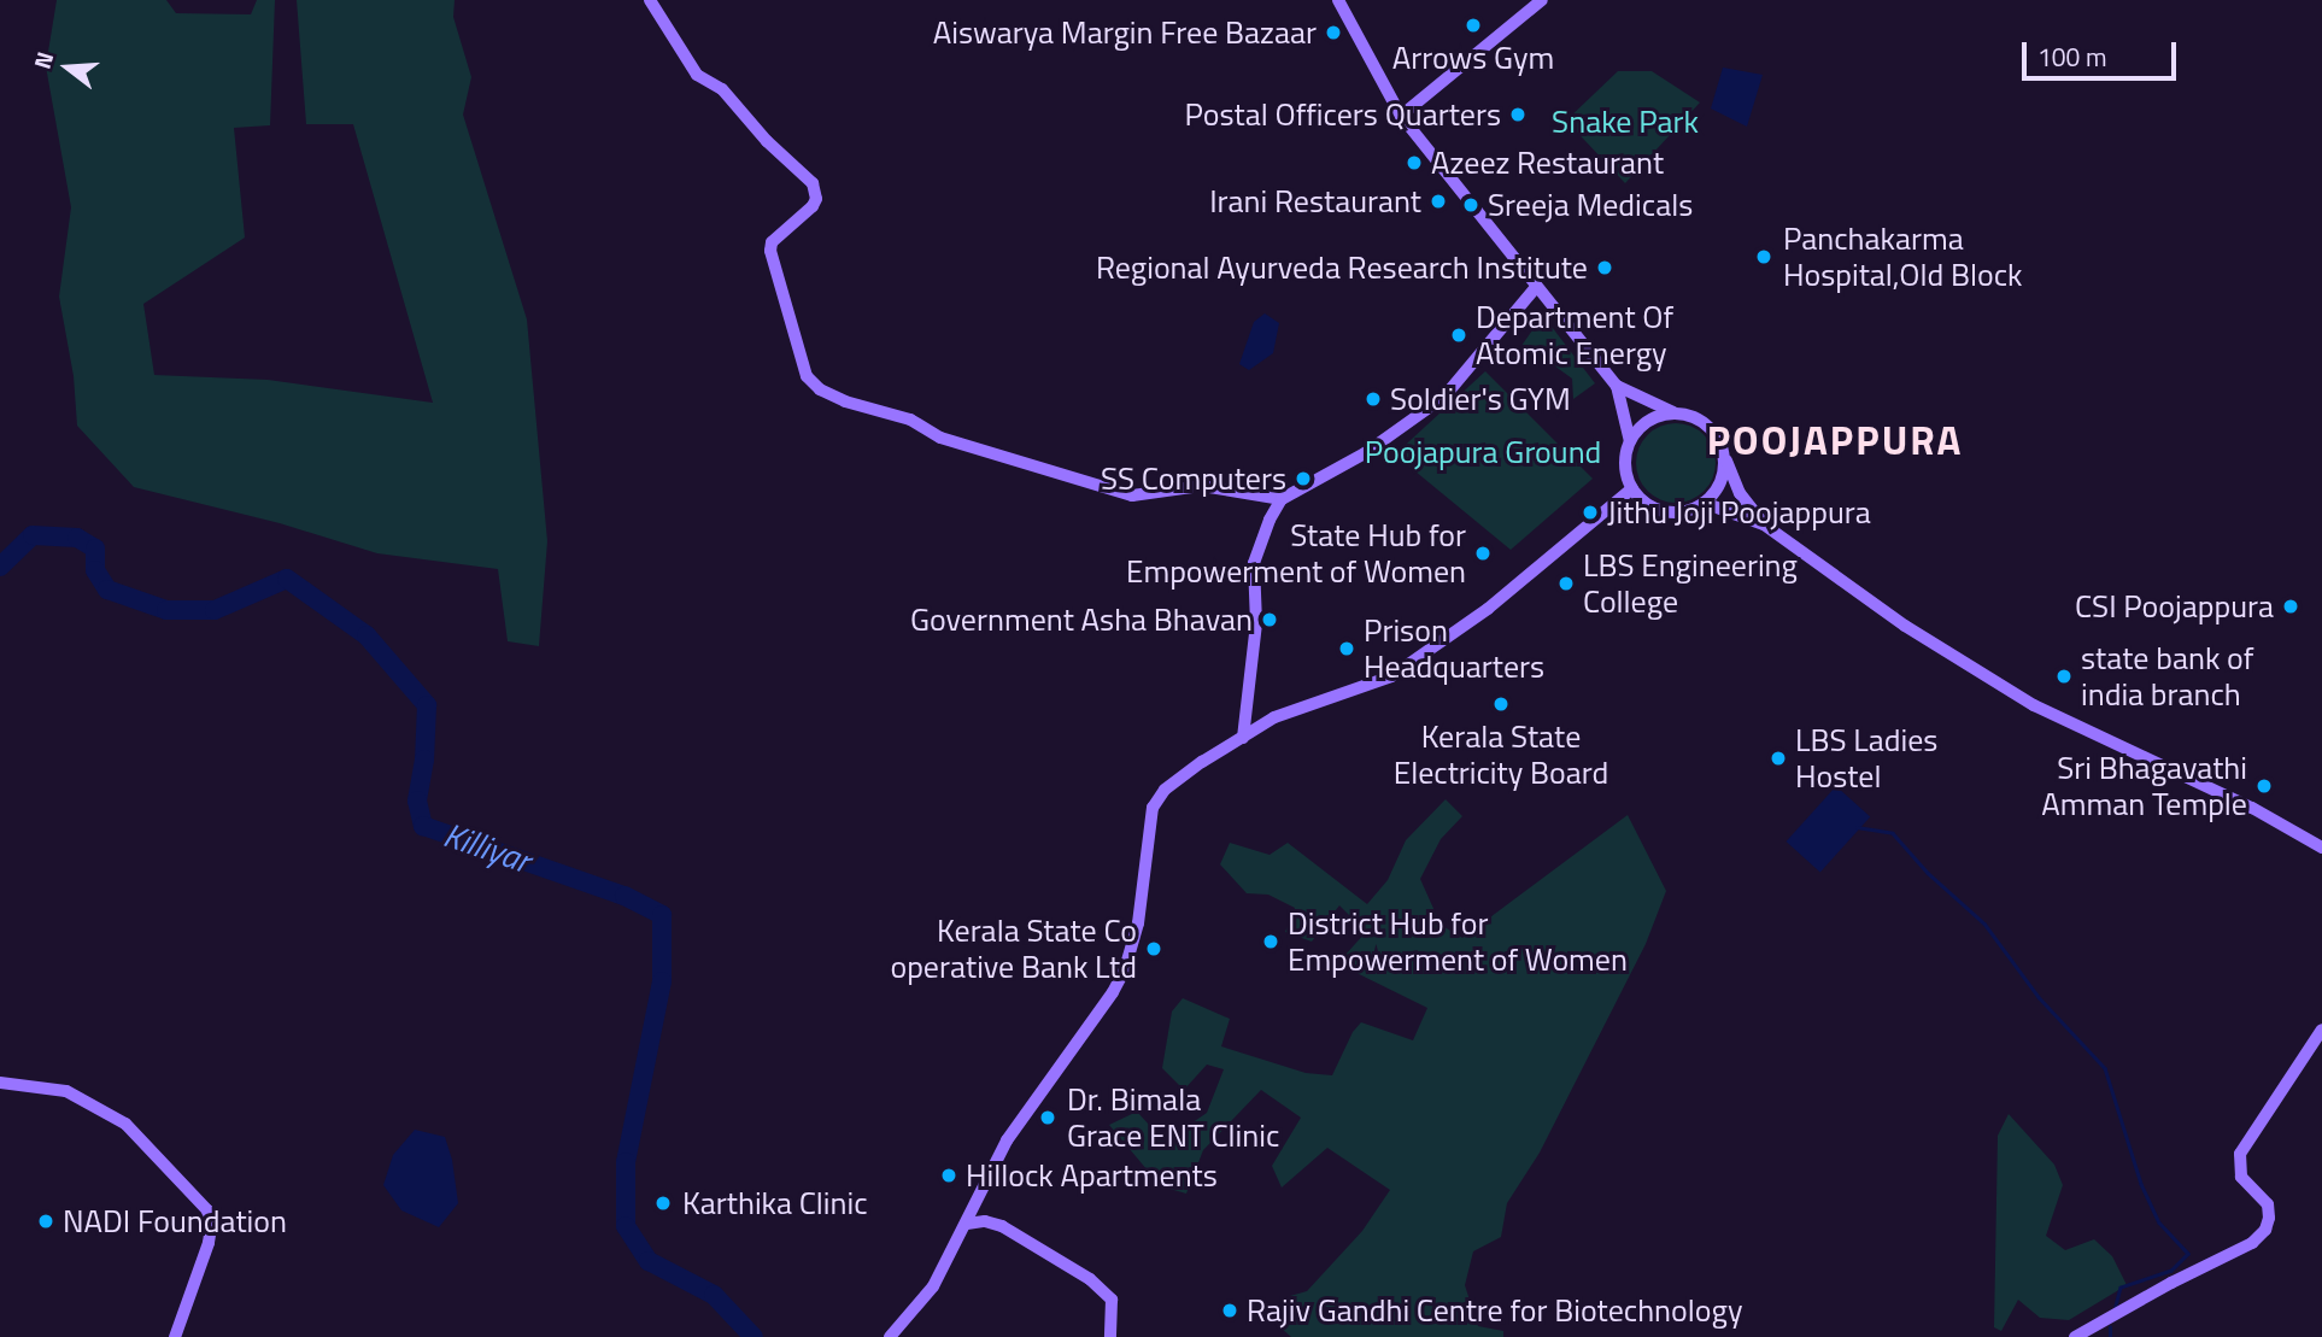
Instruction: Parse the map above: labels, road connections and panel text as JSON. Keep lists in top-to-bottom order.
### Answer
{
  "districts": ["POOJAPPURA"],
  "water": ["Killiyar"],
  "parks": ["Snake Park", "Poojapura Ground"],
  "places": [
    "Arrows Gym",
    "Aiswarya Margin Free Bazaar",
    "Postal Officers Quarters",
    "Azeez Restaurant",
    "Irani Restaurant",
    "Sreeja Medicals",
    "Panchakarma Hospital,Old Block",
    "Regional Ayurveda Research Institute",
    "Department Of Atomic Energy",
    "Soldier's GYM",
    "SS Computers",
    "Jithu Joji Poojappura",
    "State Hub for Empowerment of Women",
    "LBS Engineering College",
    "CSI Poojappura",
    "Government Asha Bhavan",
    "Prison Headquarters",
    "state bank of india branch",
    "Kerala State Electricity Board",
    "LBS Ladies Hostel",
    "Sri Bhagavathi Amman Temple",
    "District Hub for Empowerment of Women",
    "Kerala State Co operative Bank Ltd",
    "Dr. Bimala Grace ENT Clinic",
    "Hillock Apartments",
    "Karthika Clinic",
    "NADI Foundation",
    "Rajiv Gandhi Centre for Biotechnology"
  ],
  "scale_bar": "100 m",
  "north": "left"
}
